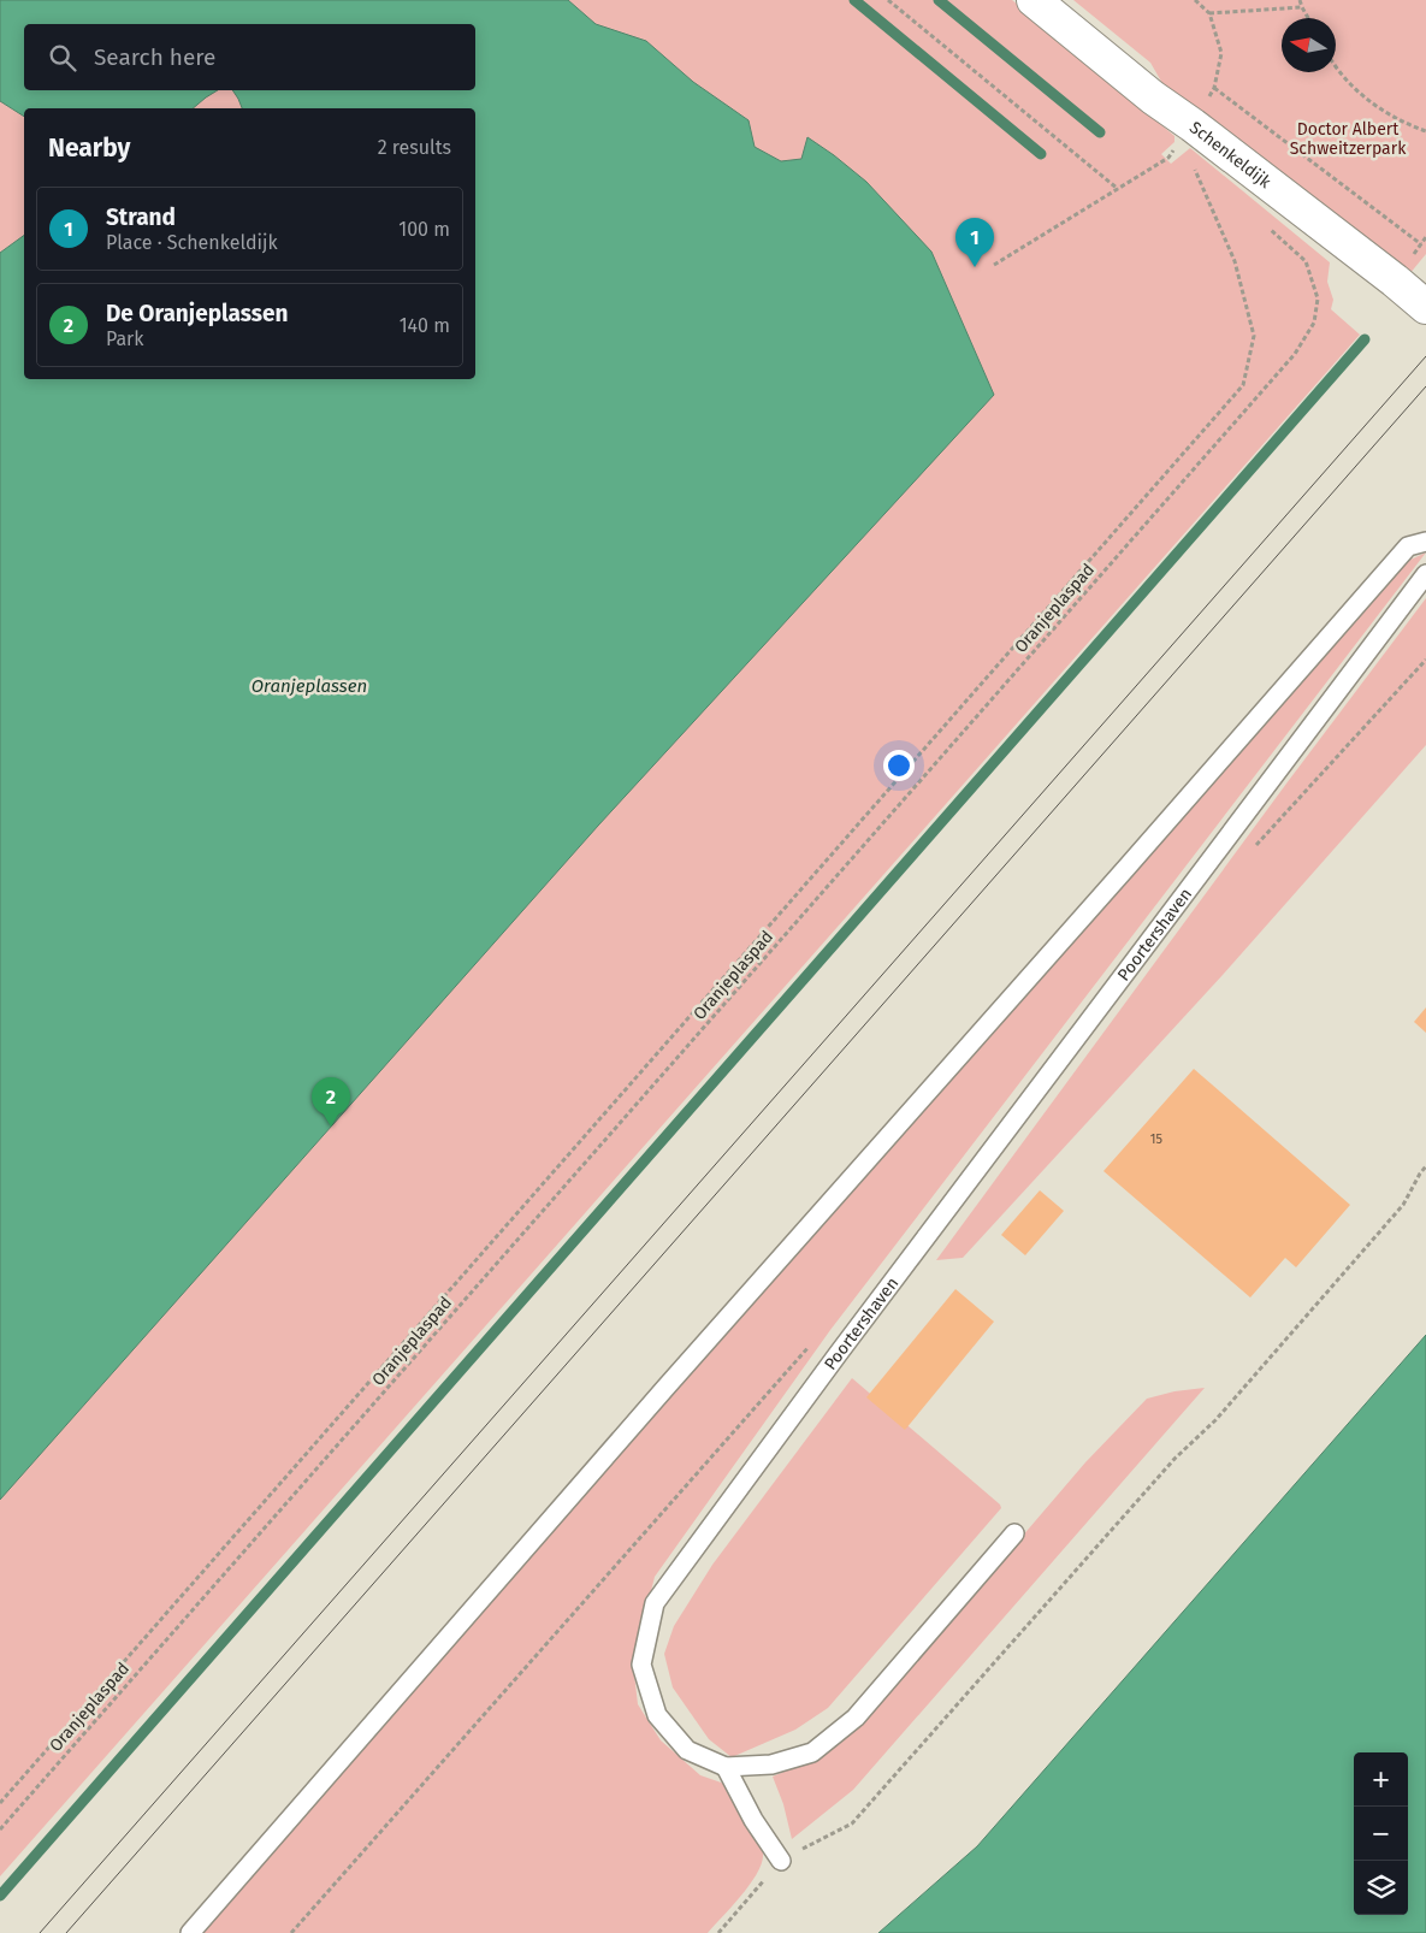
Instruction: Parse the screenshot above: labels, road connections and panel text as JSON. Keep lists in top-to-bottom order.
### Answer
{
  "streets": {
    "street": ["Schenkeldijk"],
    "lane": ["Poortershaven"],
    "path": ["Oranjeplaspad"]
  },
  "water": ["Oranjeplassen"],
  "parks": ["Doctor Albert Schweitzerpark"],
  "house_numbers": ["15"],
  "north": "left",
  "page": {
    "search": "Search here",
    "heading": ["Nearby", "2 results"],
    "list": [
      {
        "mark": "1",
        "name": "Strand",
        "note": "Place · Schenkeldijk",
        "value": "100 m"
      },
      {
        "mark": "2",
        "name": "De Oranjeplassen",
        "note": "Park",
        "value": "140 m"
      }
    ],
    "pins": ["1", "2"],
    "map_buttons": ["+", "−"]
  }
}
